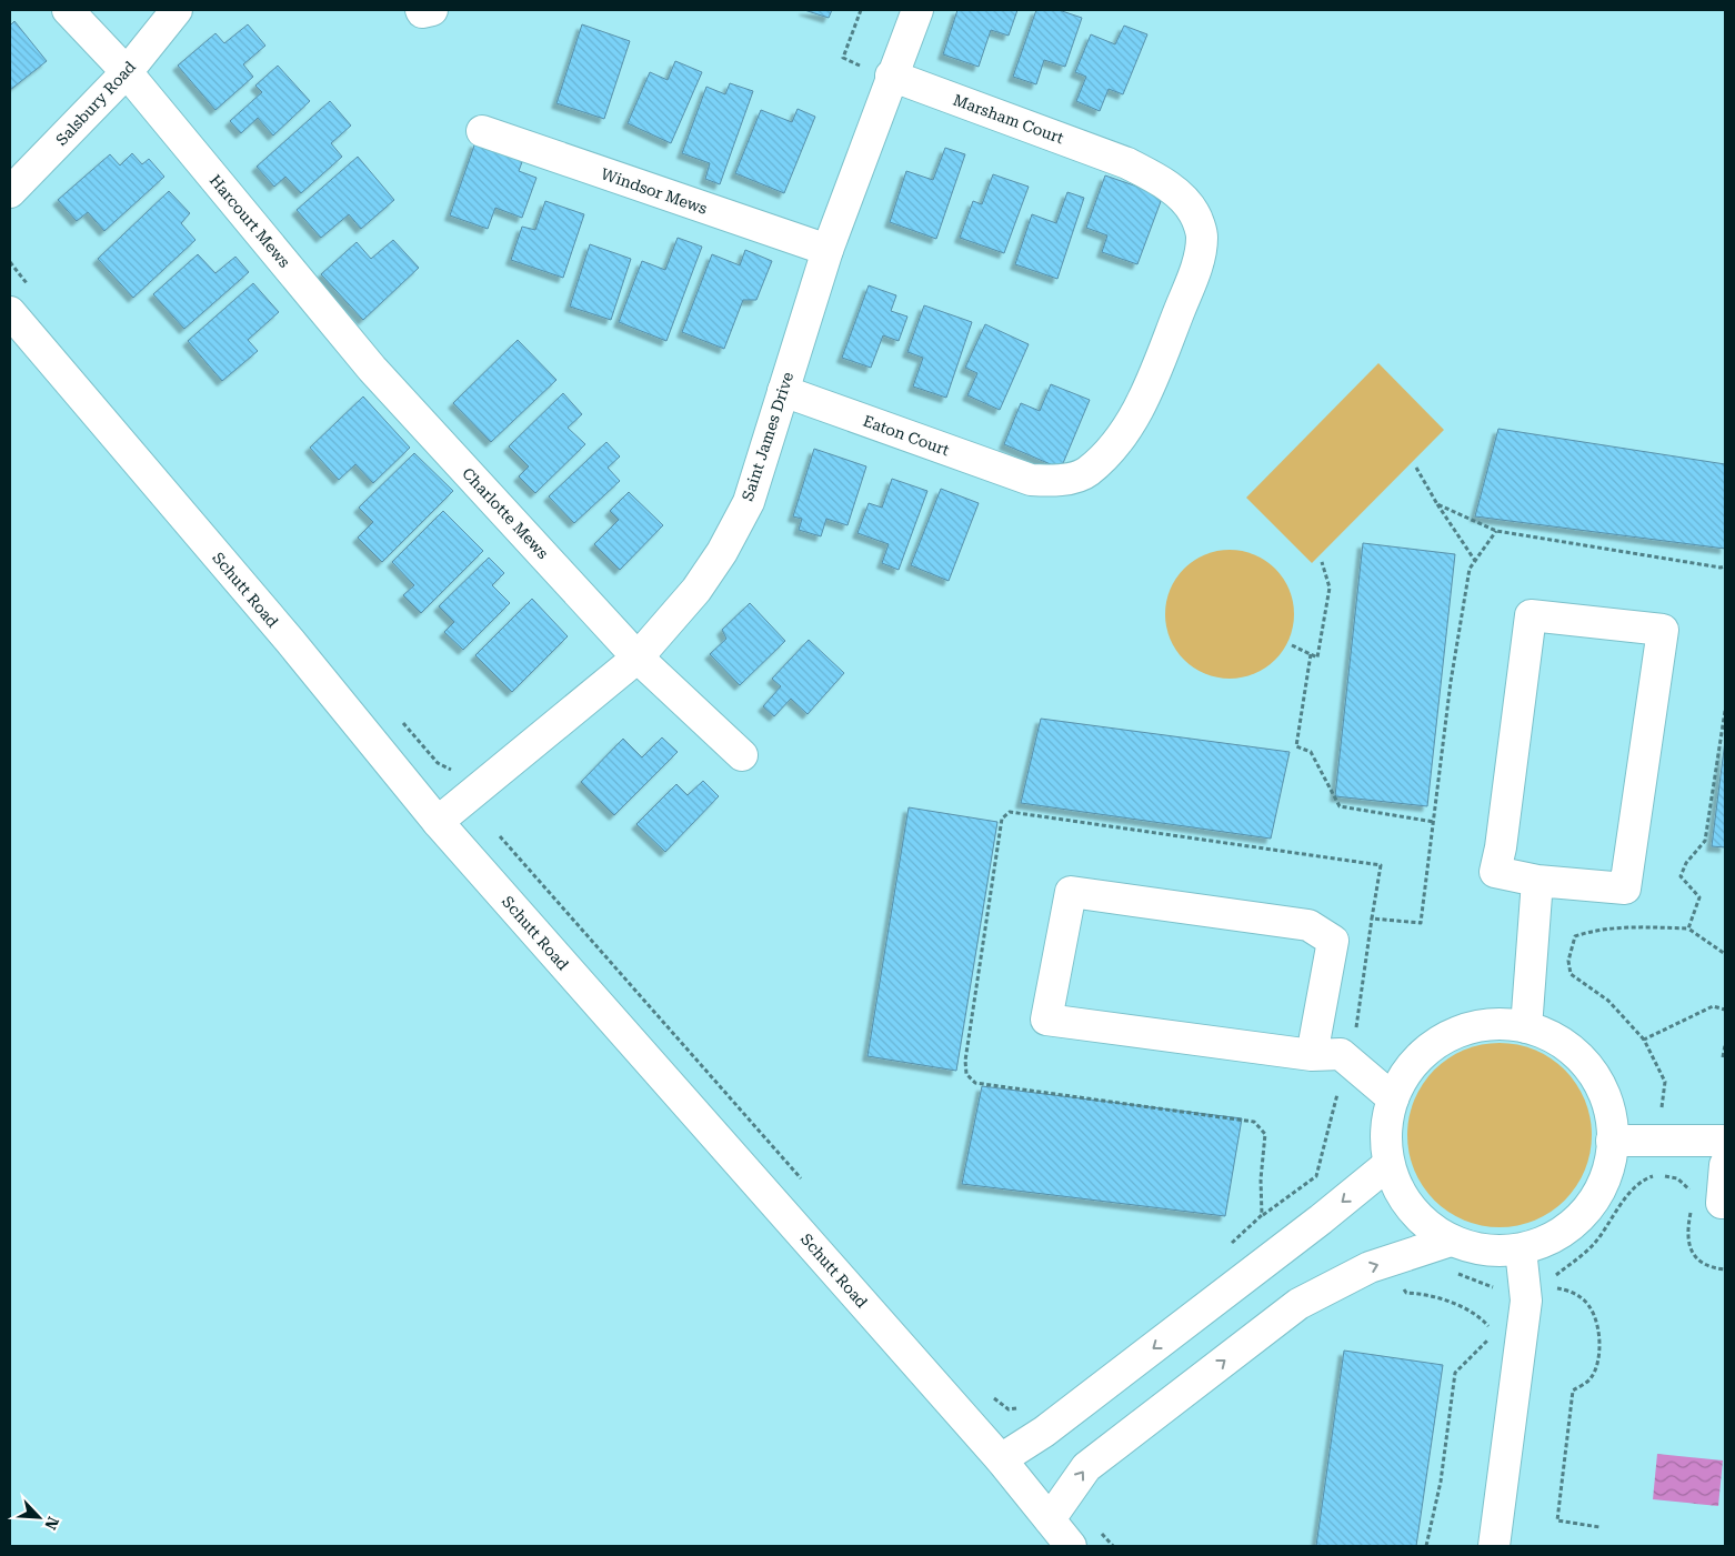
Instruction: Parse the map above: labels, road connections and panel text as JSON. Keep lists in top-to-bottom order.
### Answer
{
  "streets": {
    "street": [
      "Salsbury Road",
      "Marsham Court",
      "Windsor Mews",
      "Harcourt Mews",
      "Eaton Court",
      "Saint James Drive",
      "Charlotte Mews",
      "Schutt Road"
    ]
  },
  "crossings": [
    ["Salsbury Road", "Harcourt Mews"],
    ["Marsham Court", "Eaton Court"],
    ["Marsham Court", "Saint James Drive"],
    ["Windsor Mews", "Saint James Drive"],
    ["Harcourt Mews", "Charlotte Mews"],
    ["Eaton Court", "Saint James Drive"],
    ["Saint James Drive", "Charlotte Mews"],
    ["Saint James Drive", "Schutt Road"]
  ],
  "north": "bottom right"
}
